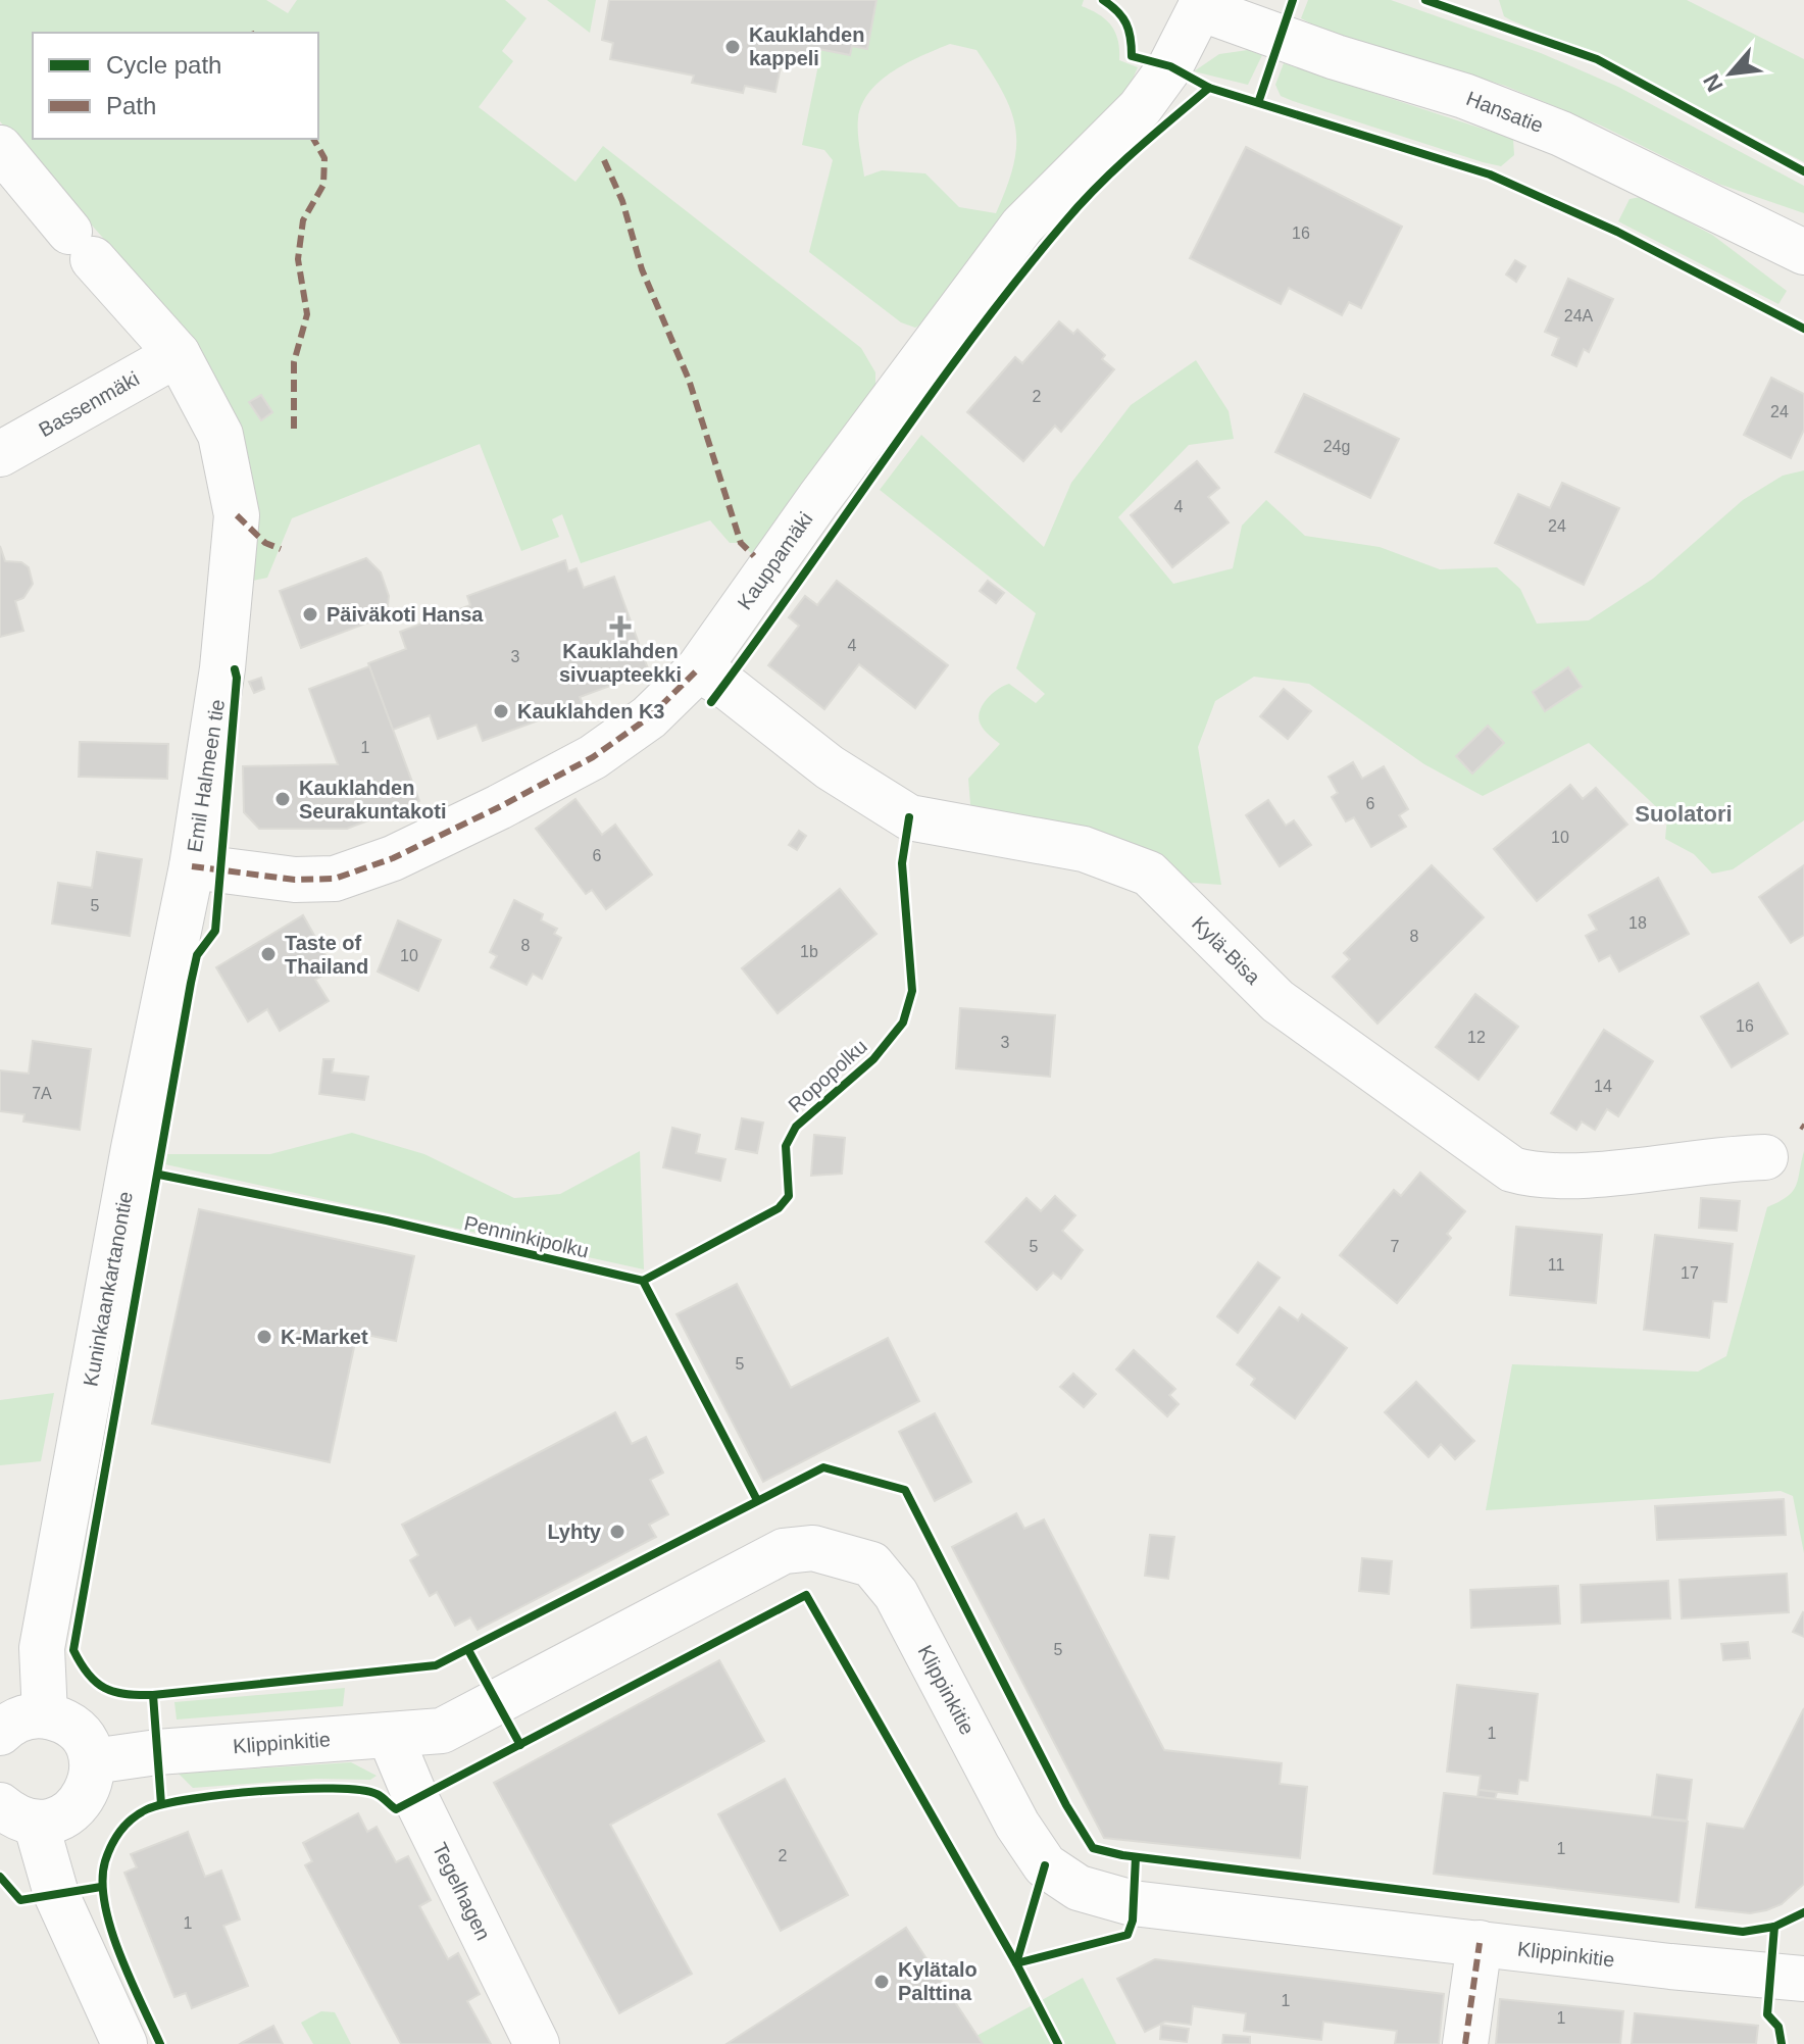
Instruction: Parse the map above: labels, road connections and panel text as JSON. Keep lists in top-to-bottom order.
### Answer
{
  "streets": {
    "street": [
      "Hansatie",
      "Bassenmäki",
      "Kauppamäki",
      "Emil Halmeen tie",
      "Kylä-Bisa",
      "Kuninkaankartanontie",
      "Klippinkitie",
      "Tegelhagen"
    ],
    "cycle path": ["Ropopolku", "Penninkipolku"]
  },
  "crossings": [
    ["Hansatie", "Kauppamäki"],
    ["Bassenmäki", "Emil Halmeen tie"],
    ["Kauppamäki", "Emil Halmeen tie"],
    ["Kauppamäki", "Kylä-Bisa"],
    ["Kauppamäki", "Kuninkaankartanontie"],
    ["Emil Halmeen tie", "Kuninkaankartanontie"],
    ["Klippinkitie", "Tegelhagen"]
  ],
  "districts": ["Suolatori"],
  "places": {
    "other": [
      "Kauklahden kappeli",
      "Päiväkoti Hansa",
      "Kauklahden K3",
      "Kauklahden Seurakuntakoti",
      "Taste of Thailand",
      "K-Market",
      "Lyhty",
      "Kylätalo Palttina"
    ],
    "health": ["Kauklahden sivuapteekki"]
  },
  "house_numbers": [
    "16",
    "24A",
    "2",
    "24",
    "24g",
    "4",
    "24",
    "4",
    "3",
    "1",
    "6",
    "10",
    "6",
    "5",
    "18",
    "8",
    "8",
    "1b",
    "10",
    "16",
    "12",
    "3",
    "14",
    "7A",
    "5",
    "7",
    "11",
    "17",
    "5",
    "5",
    "1",
    "1",
    "2",
    "1",
    "1",
    "1"
  ],
  "legend": ["Cycle path", "Path"],
  "north": "bottom left"
}
